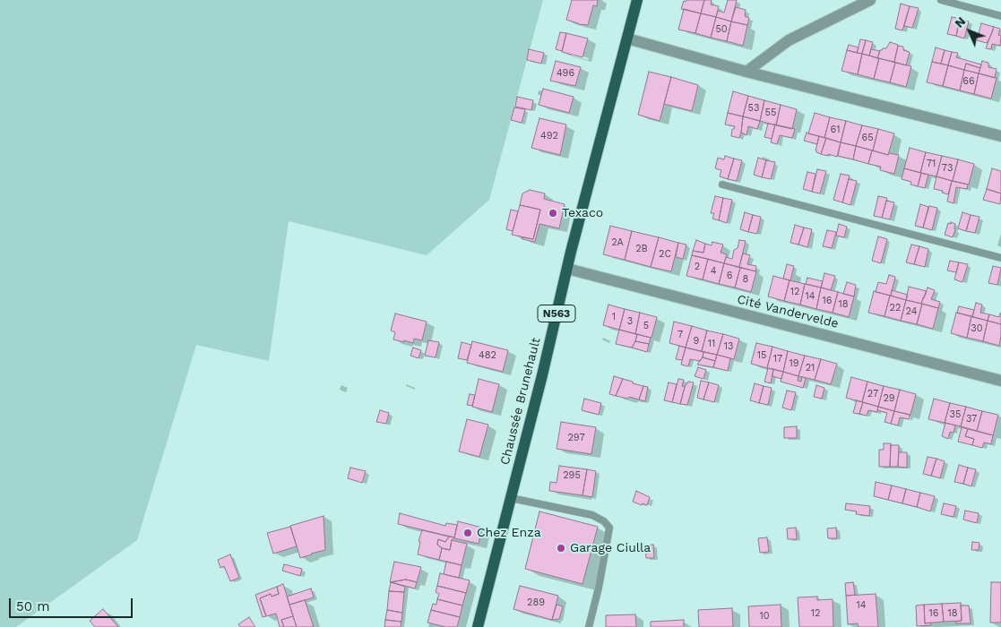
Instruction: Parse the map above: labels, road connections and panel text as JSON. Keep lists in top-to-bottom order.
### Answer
{
  "streets": {
    "main road": ["N563", "Chaussée Brunehault"],
    "street": ["Cité Vandervelde"]
  },
  "crossings": [
    ["Cité Vandervelde", "Chaussée Brunehault"]
  ],
  "places": ["Texaco", "Chez Enza", "Garage Ciulla"],
  "house_numbers": [
    "50",
    "496",
    "66",
    "53",
    "55",
    "61",
    "492",
    "65",
    "71",
    "73",
    "2A",
    "2B",
    "2C",
    "2",
    "4",
    "6",
    "8",
    "12",
    "14",
    "16",
    "18",
    "22",
    "24",
    "1",
    "3",
    "5",
    "30",
    "7",
    "9",
    "11",
    "13",
    "482",
    "15",
    "17",
    "19",
    "21",
    "27",
    "29",
    "35",
    "37",
    "297",
    "295",
    "289",
    "14",
    "12",
    "16",
    "18",
    "10"
  ],
  "scale_bar": "50 m",
  "north": "top left"
}
